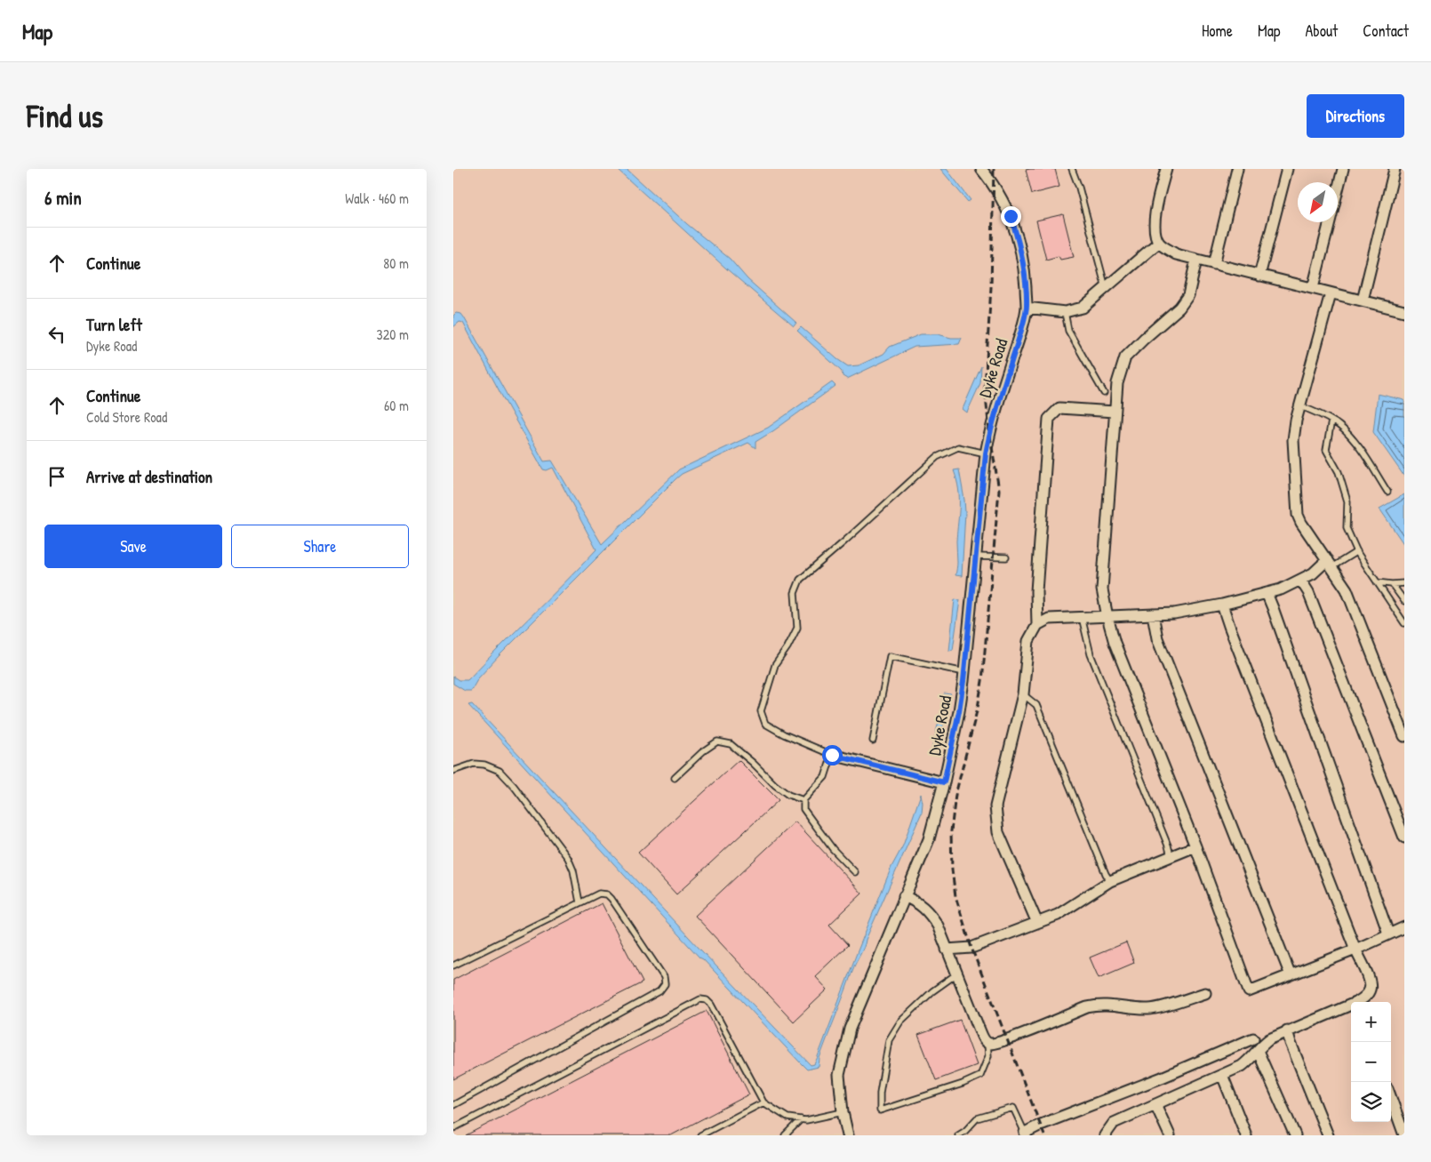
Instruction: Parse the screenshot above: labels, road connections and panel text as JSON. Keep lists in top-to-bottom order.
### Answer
{
  "streets": {
    "street": ["Dyke Road"]
  },
  "north": "bottom left",
  "page": {
    "header": "Map",
    "nav": [
      "Home",
      "Map",
      "About",
      "Contact"
    ],
    "buttons": [
      "Directions",
      ["Save", "Share"]
    ],
    "title": "Find us",
    "heading": ["6 min", "Walk · 460 m"],
    "list": [
      ["Continue", "80 m"],
      ["Turn left", "Dyke Road", "320 m"],
      ["Continue", "Cold Store Road", "60 m"],
      "Arrive at destination"
    ],
    "map_buttons": ["+", "−"]
  }
}
